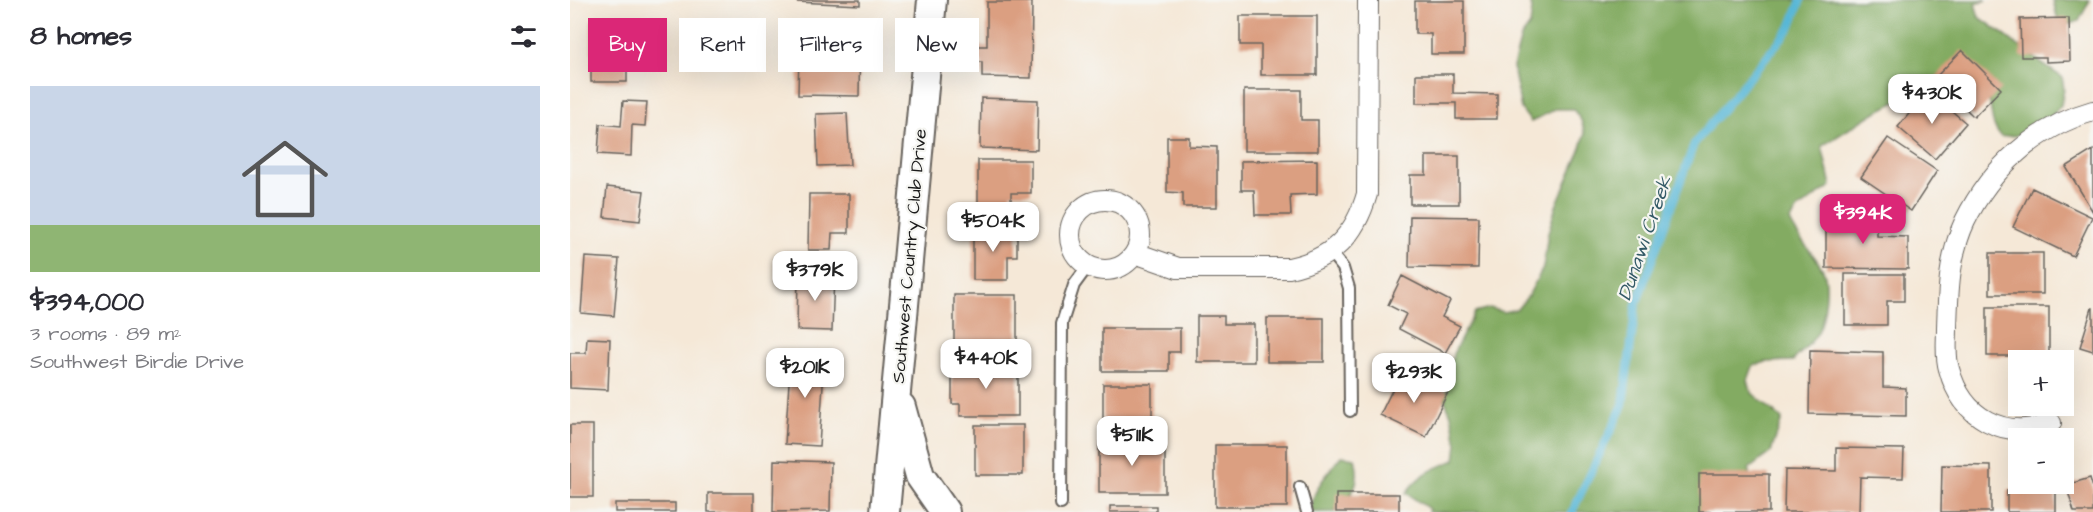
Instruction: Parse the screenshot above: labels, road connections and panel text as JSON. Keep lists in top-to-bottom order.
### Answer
{
  "streets": {
    "street": ["Southwest Country Club Drive"]
  },
  "water": ["Dunawi Creek"],
  "page": {
    "heading": "8 homes",
    "chip": [
      "Buy",
      "Rent",
      "Filters",
      "New"
    ],
    "list": [
      {
        "name": "$394,000",
        "note": "3 rooms · 89 m² · Southwest Birdie Drive"
      }
    ],
    "price": [
      "$430K",
      "$394K",
      "$504K",
      "$379K",
      "$440K",
      "$201K",
      "$293K",
      "$511K"
    ],
    "map_buttons": ["+", "−"]
  }
}
